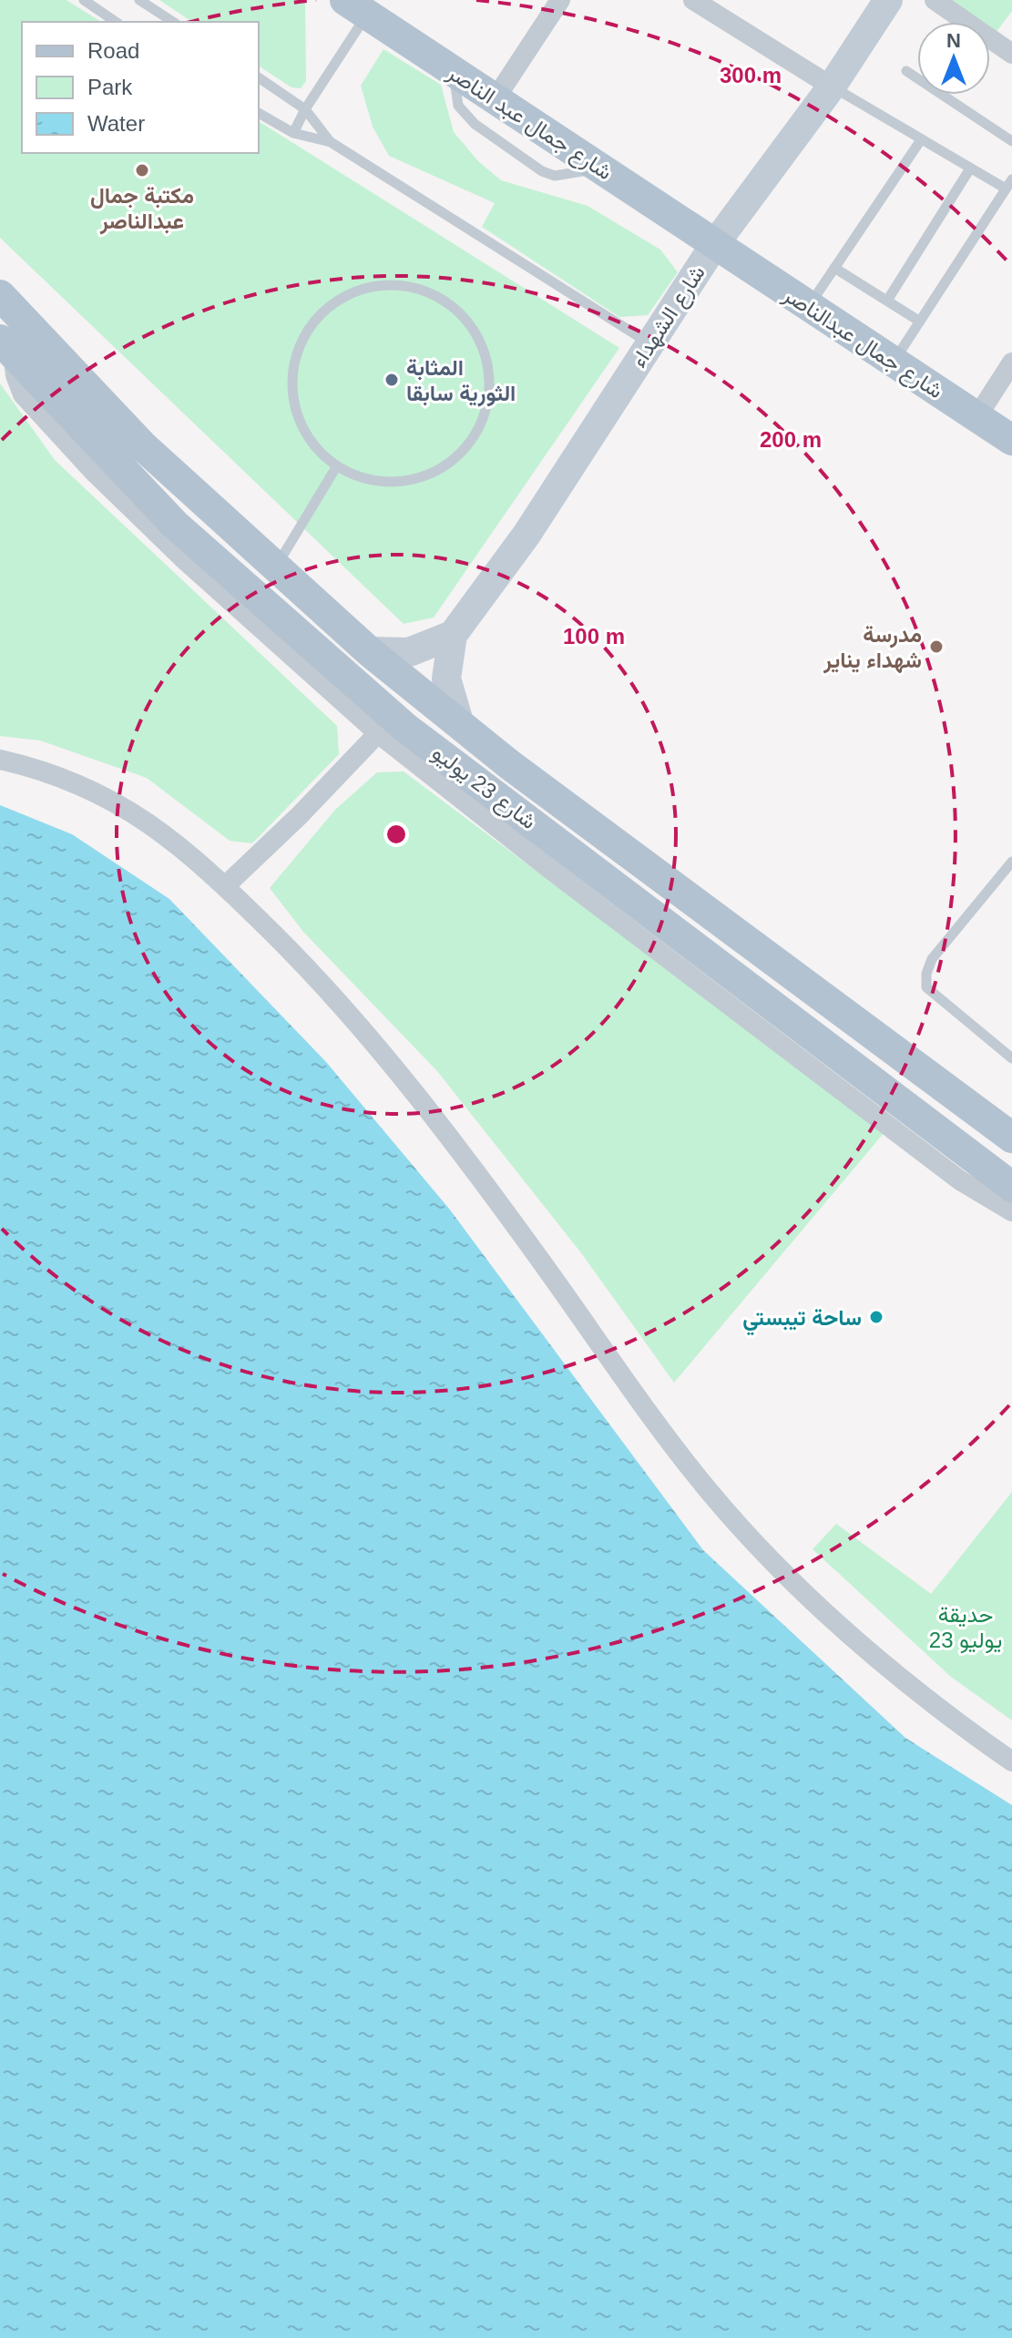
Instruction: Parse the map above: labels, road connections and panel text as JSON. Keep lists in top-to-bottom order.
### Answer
{
  "streets": {
    "main road": ["شارع جمال عبد الناصر", "شارع جمال عبدالناصر", "شارع 23 يوليو"],
    "street": ["شارع الشهداء"]
  },
  "crossings": [
    ["شارع جمال عبد الناصر", "شارع الشهداء"],
    ["شارع جمال عبد الناصر", "شارع جمال عبدالناصر"],
    ["شارع الشهداء", "شارع جمال عبدالناصر"],
    ["شارع الشهداء", "شارع 23 يوليو"]
  ],
  "parks": ["حديقة 23 يوليو"],
  "places": [
    "مكتبة جمال عبدالناصر",
    "المثابة الثورية سابقا",
    "مدرسة شهداء يناير",
    "ساحة تيبستي"
  ],
  "legend": ["Road", "Park", "Water"],
  "north": "top",
  "rings": ["300 m", "200 m", "100 m"]
}
